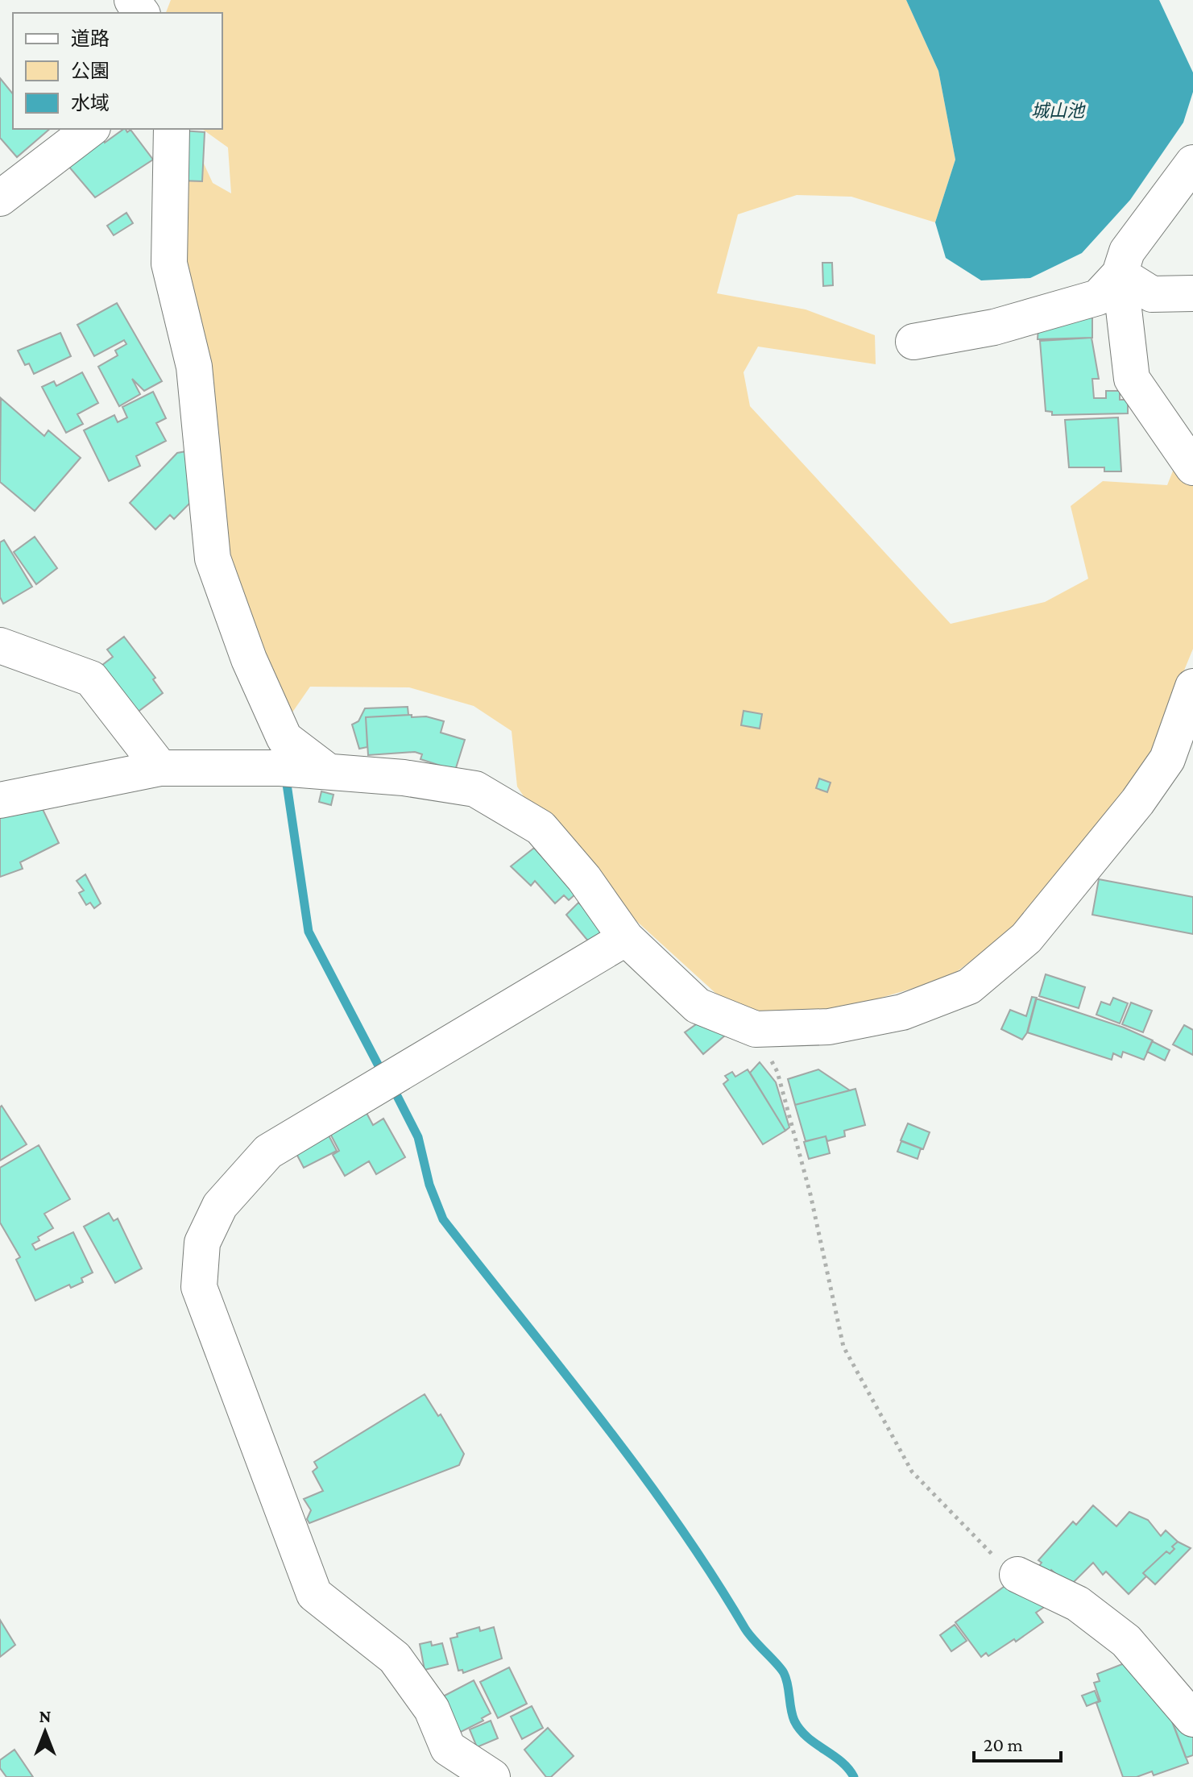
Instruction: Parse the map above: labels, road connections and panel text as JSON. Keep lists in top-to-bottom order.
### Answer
{
  "water": ["城山池"],
  "legend": ["道路", "公園", "水域"],
  "scale_bar": "20 m",
  "north": "top"
}
